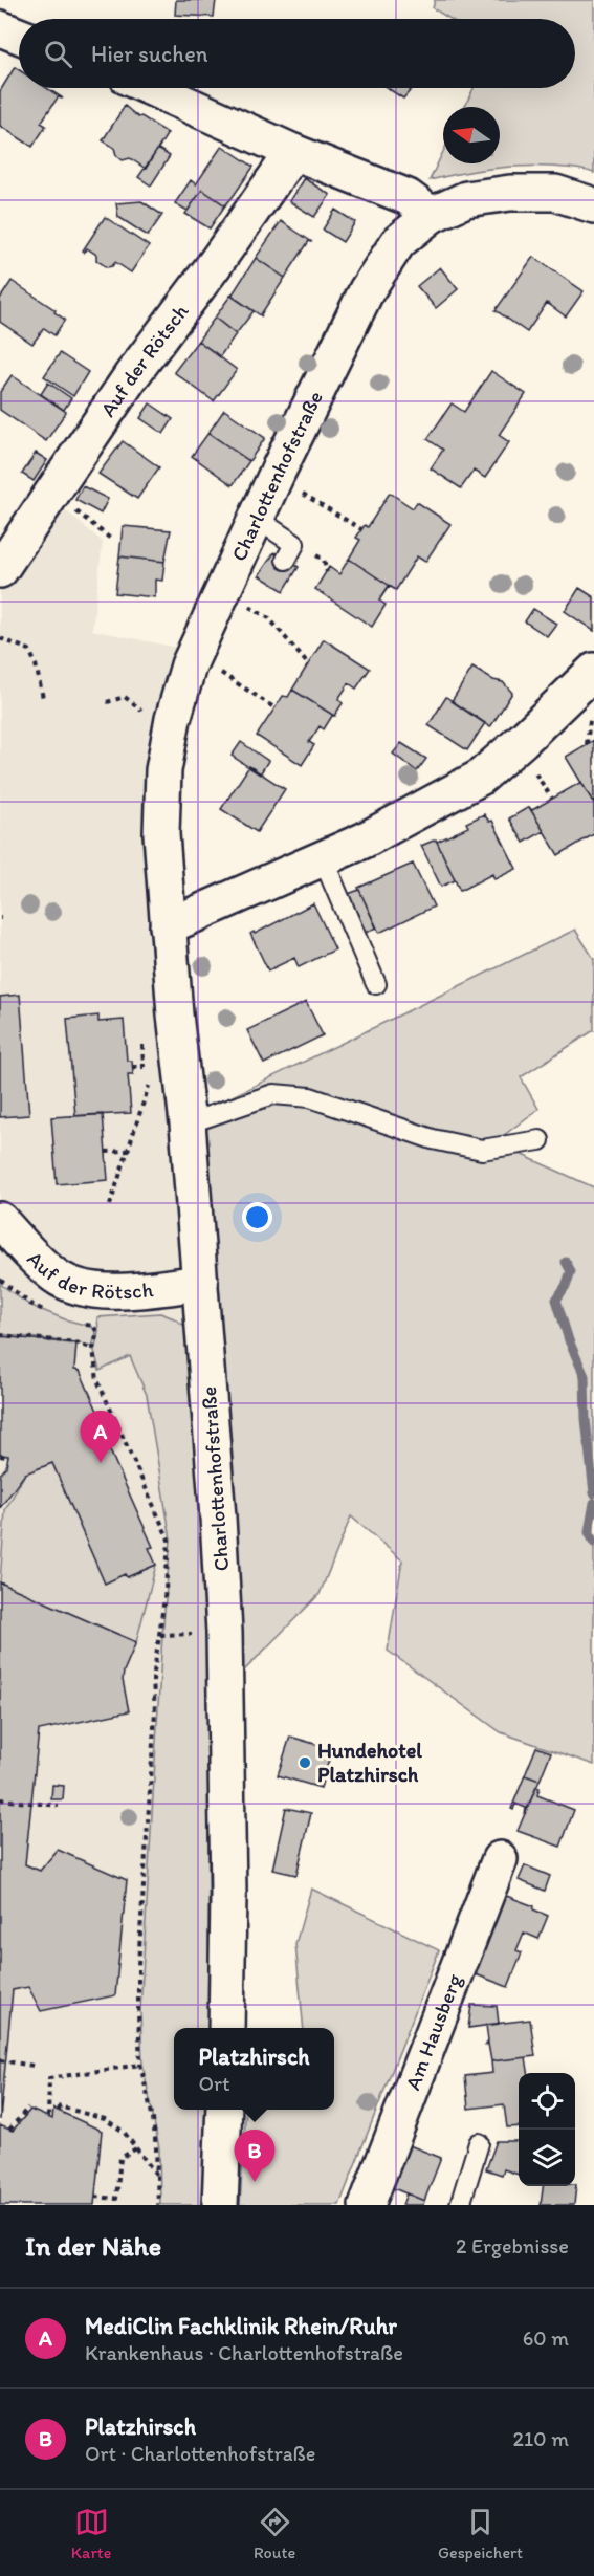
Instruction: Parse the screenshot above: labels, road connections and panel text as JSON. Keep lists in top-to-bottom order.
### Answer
{
  "streets": {
    "main road": ["Auf der Rötsch", "Charlottenhofstraße", "Am Hausberg"]
  },
  "crossings": [
    ["Auf der Rötsch", "Charlottenhofstraße"]
  ],
  "places": ["Hundehotel Platzhirsch"],
  "north": "left",
  "page": {
    "search": "Hier suchen",
    "pins": ["A", "B"],
    "popup": ["Platzhirsch", "Ort"],
    "heading": ["In der Nähe", "2 Ergebnisse"],
    "list": [
      {
        "mark": "A",
        "name": "MediClin Fachklinik Rhein/Ruhr",
        "note": "Krankenhaus · Charlottenhofstraße",
        "value": "60 m"
      },
      {
        "mark": "B",
        "name": "Platzhirsch",
        "note": "Ort · Charlottenhofstraße",
        "value": "210 m"
      }
    ],
    "nav": ["Karte", "Route", "Gespeichert"]
  }
}
